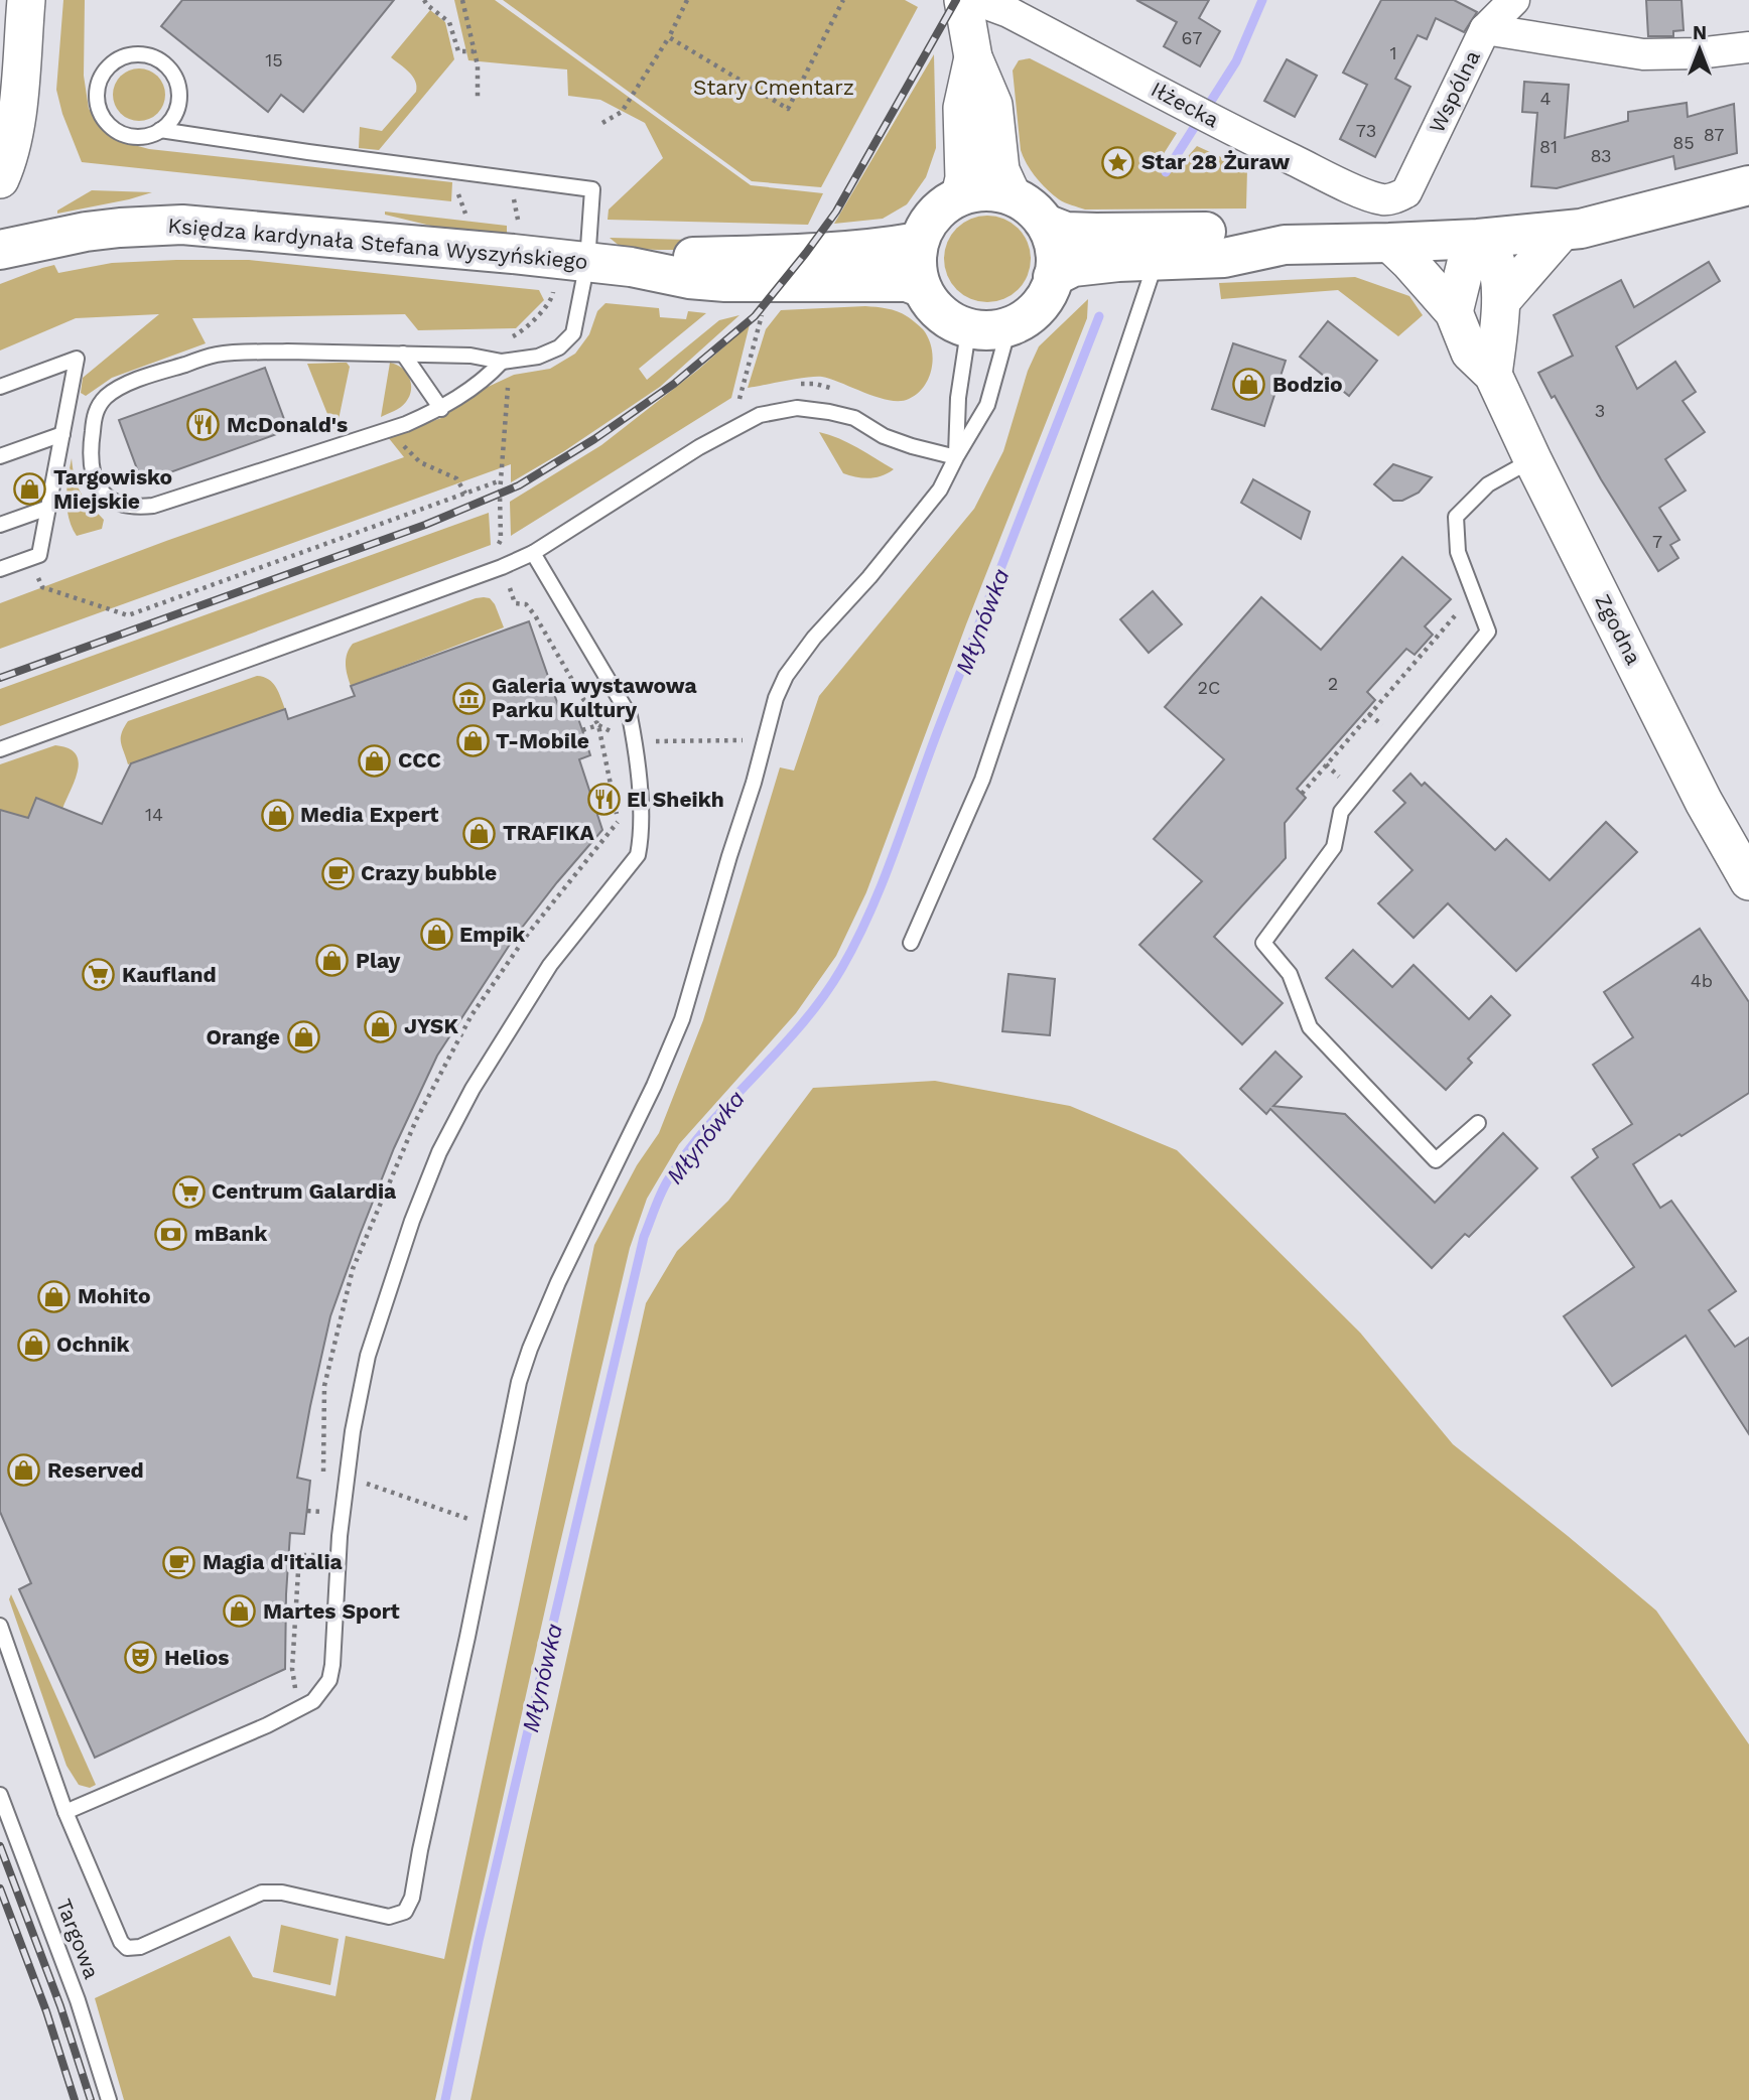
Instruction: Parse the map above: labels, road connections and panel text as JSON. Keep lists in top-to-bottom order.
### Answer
{
  "streets": {
    "main road": ["Księdza kardynała Stefana Wyszyńskiego"],
    "street": ["Wspólna", "Iłżecka", "Zgodna"],
    "lane": ["Targowa"]
  },
  "crossings": [
    ["Wspólna", "Iłżecka"],
    ["Iłżecka", "Księdza kardynała Stefana Wyszyńskiego"]
  ],
  "water": ["Młynówka"],
  "parks": ["Stary Cmentarz"],
  "places": {
    "place": ["Star 28 Żuraw"],
    "shop": [
      "Bodzio",
      "Targowisko Miejskie",
      "T-Mobile",
      "CCC",
      "Media Expert",
      "TRAFIKA",
      "Empik",
      "Play",
      "JYSK",
      "Orange",
      "Mohito",
      "Ochnik",
      "Reserved",
      "Martes Sport"
    ],
    "restaurant": ["McDonald's", "El Sheikh"],
    "museum": ["Galeria wystawowa Parku Kultury"],
    "cafe": ["Crazy bubble", "Magia d'italia"],
    "supermarket": ["Kaufland", "Centrum Galardia"],
    "bank": ["mBank"],
    "theatre": ["Helios"]
  },
  "house_numbers": [
    "67",
    "1",
    "15",
    "4",
    "73",
    "87",
    "85",
    "81",
    "83",
    "3",
    "7",
    "2",
    "2C",
    "14",
    "4b"
  ],
  "north": "top"
}
